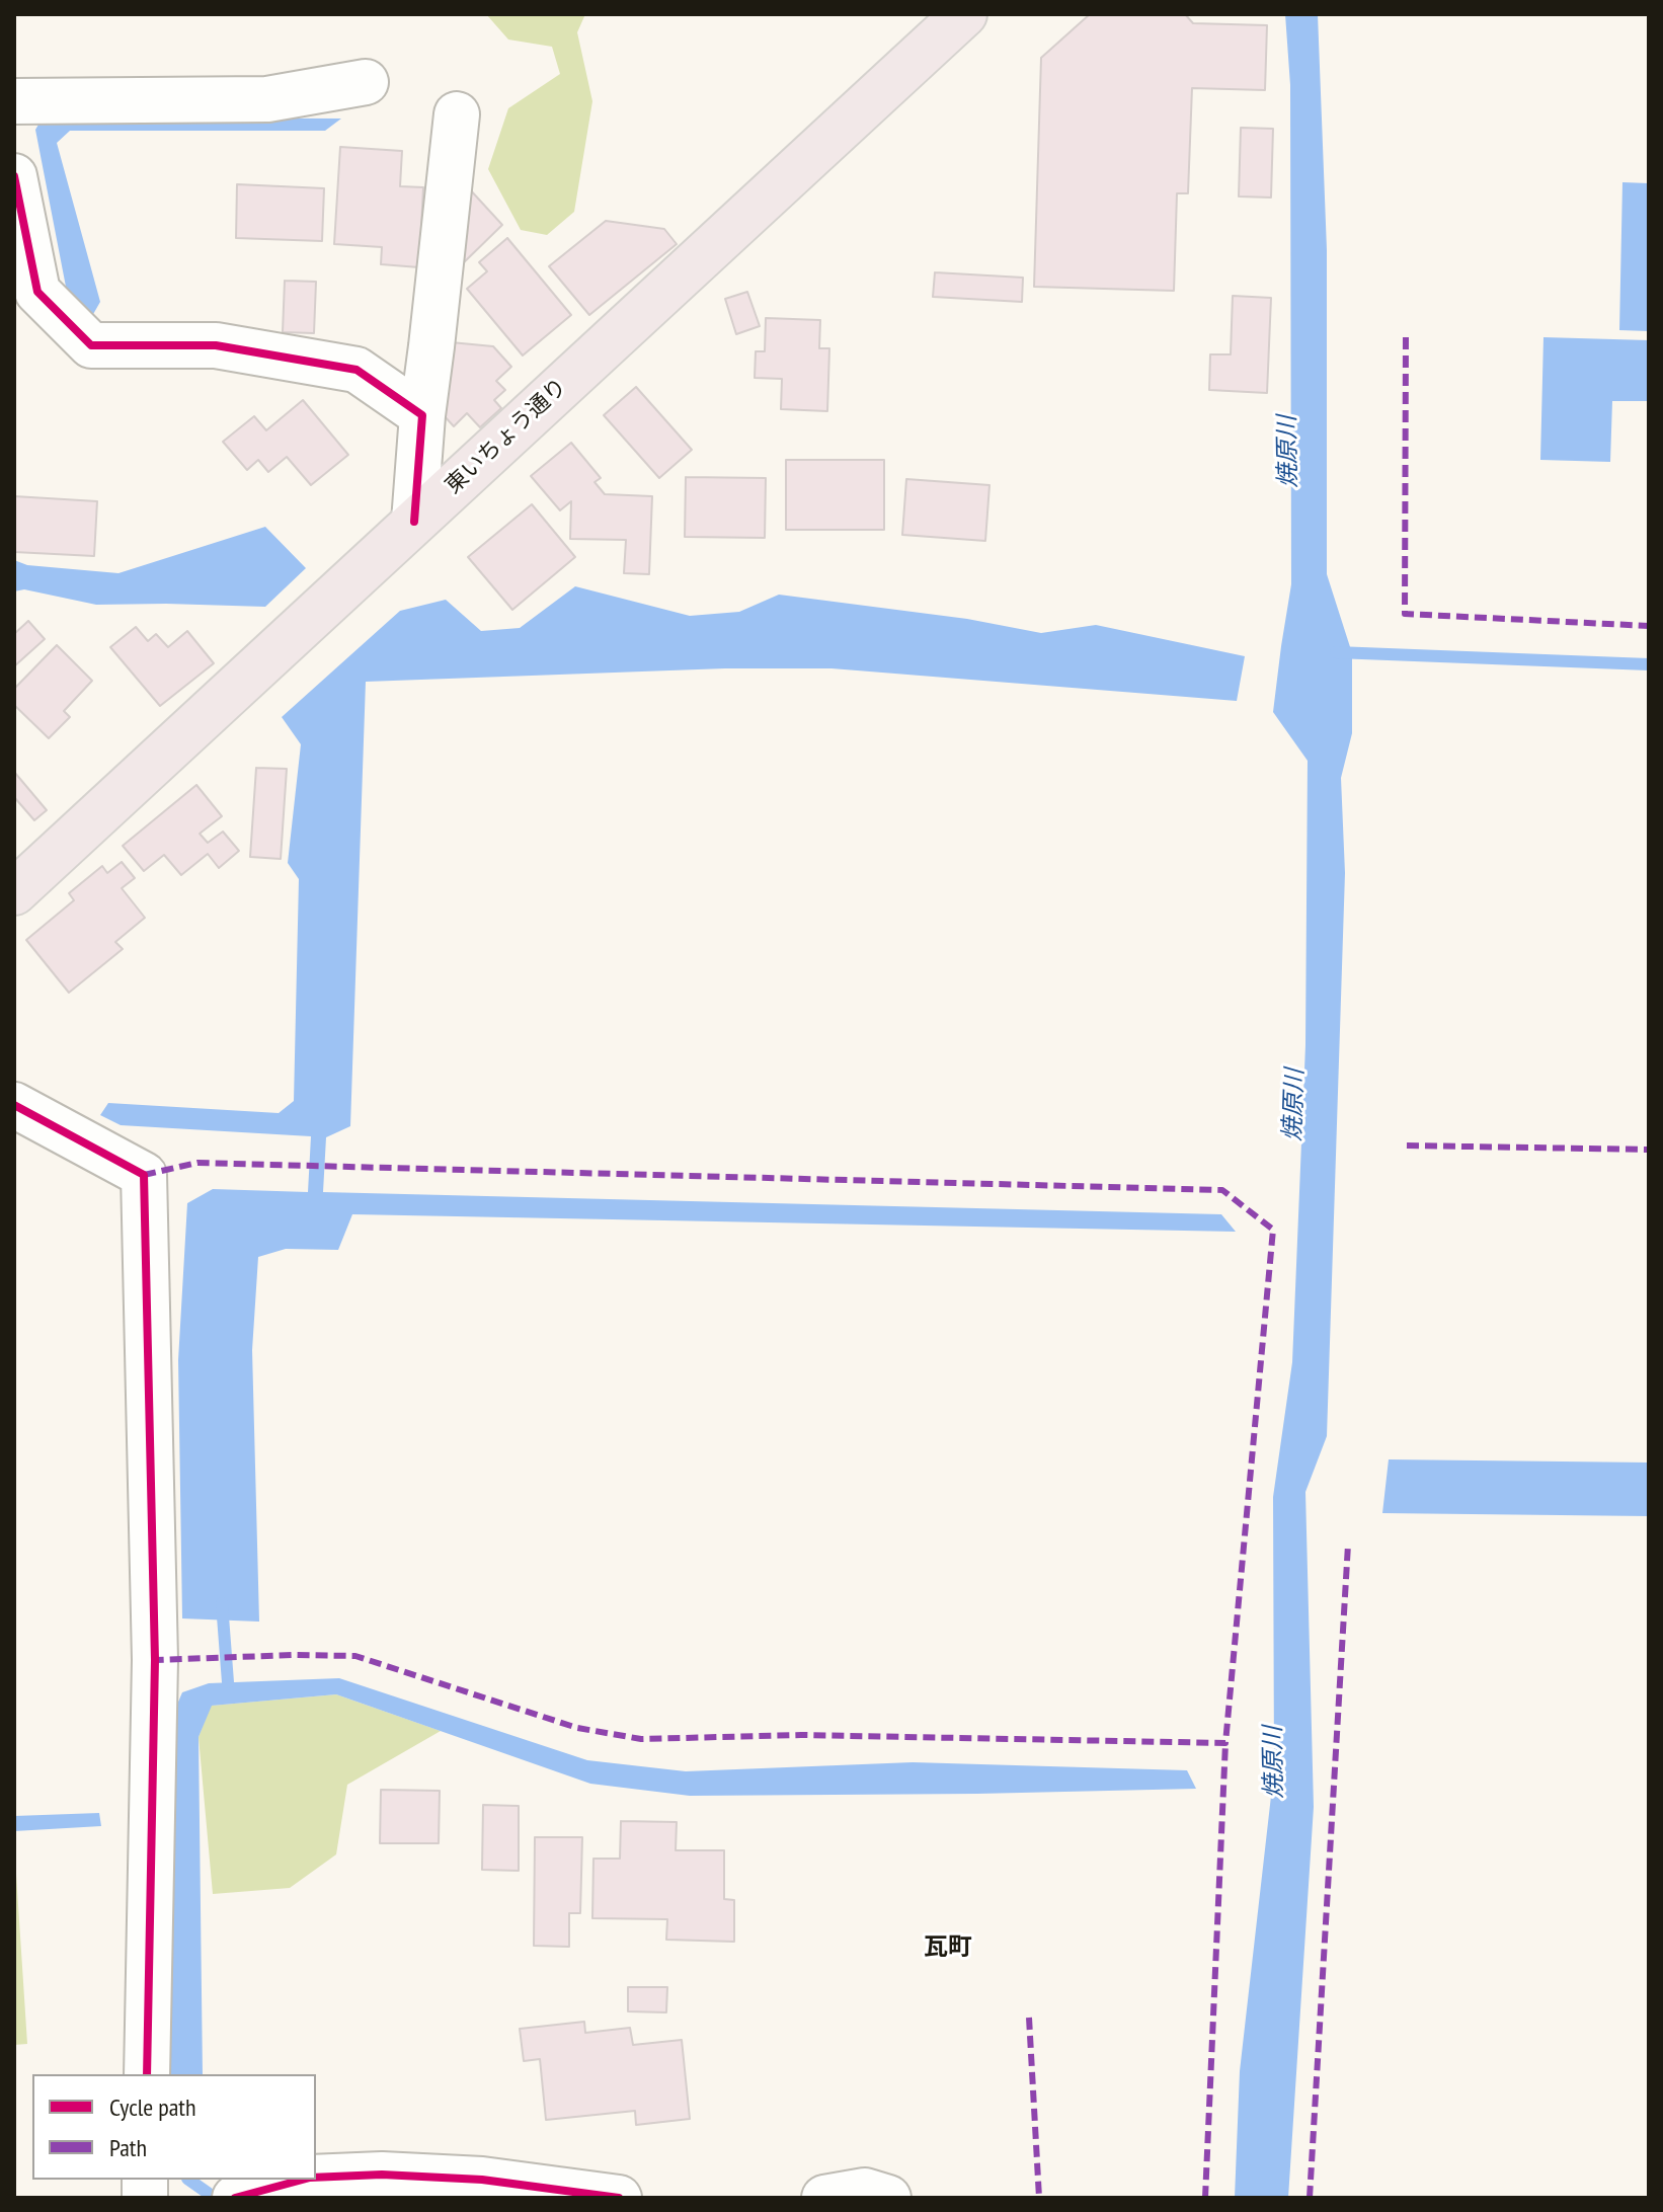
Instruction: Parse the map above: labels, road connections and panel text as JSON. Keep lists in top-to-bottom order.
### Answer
{
  "streets": {
    "main road": ["東いちょう通り"]
  },
  "districts": ["瓦町"],
  "water": ["焼原川"],
  "legend": ["Cycle path", "Path"]
}
